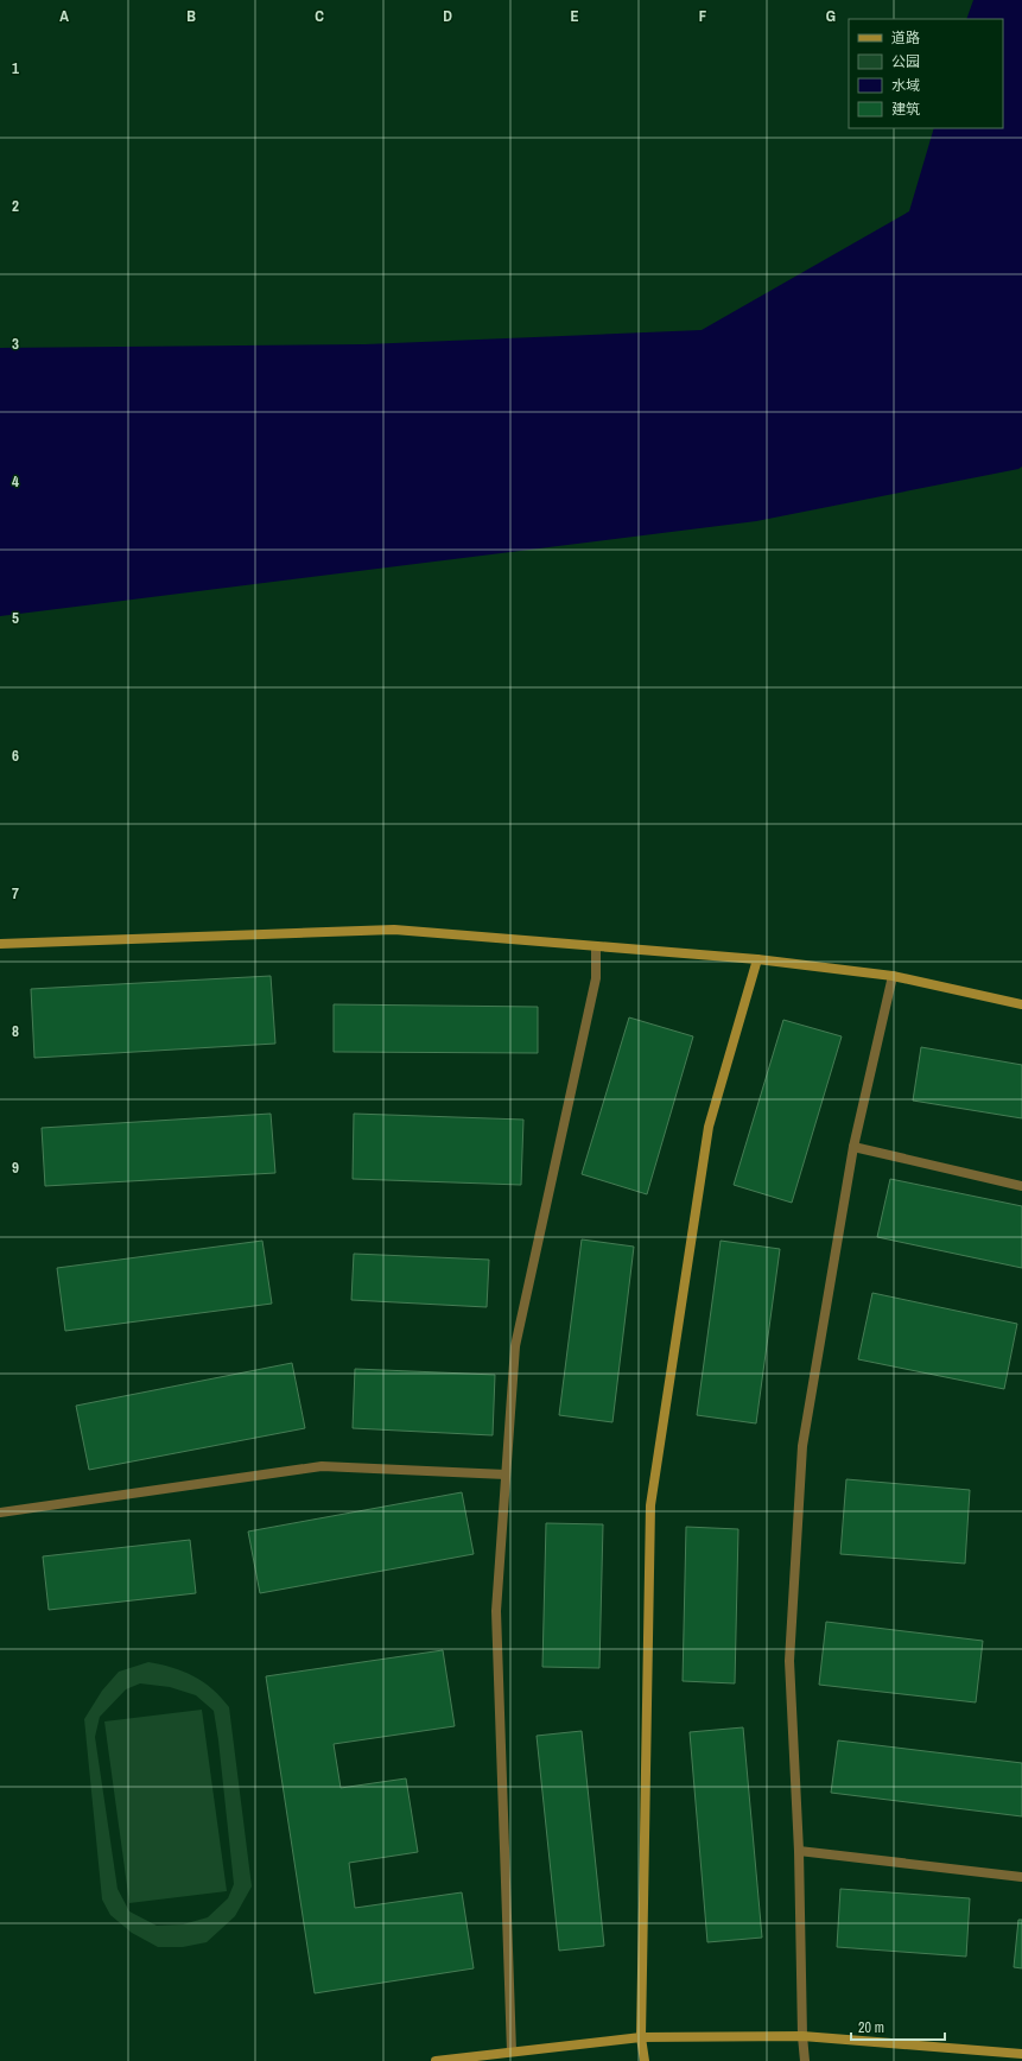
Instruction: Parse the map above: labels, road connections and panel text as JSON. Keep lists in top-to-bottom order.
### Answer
{
  "legend": [
    "道路",
    "公园",
    "水域",
    "建筑"
  ],
  "scale_bar": "20 m",
  "grid": {
    "columns": [
      "A",
      "B",
      "C",
      "D",
      "E",
      "F",
      "G"
    ],
    "rows": [
      "1",
      "2",
      "3",
      "4",
      "5",
      "6",
      "7",
      "8",
      "9"
    ]
  }
}
